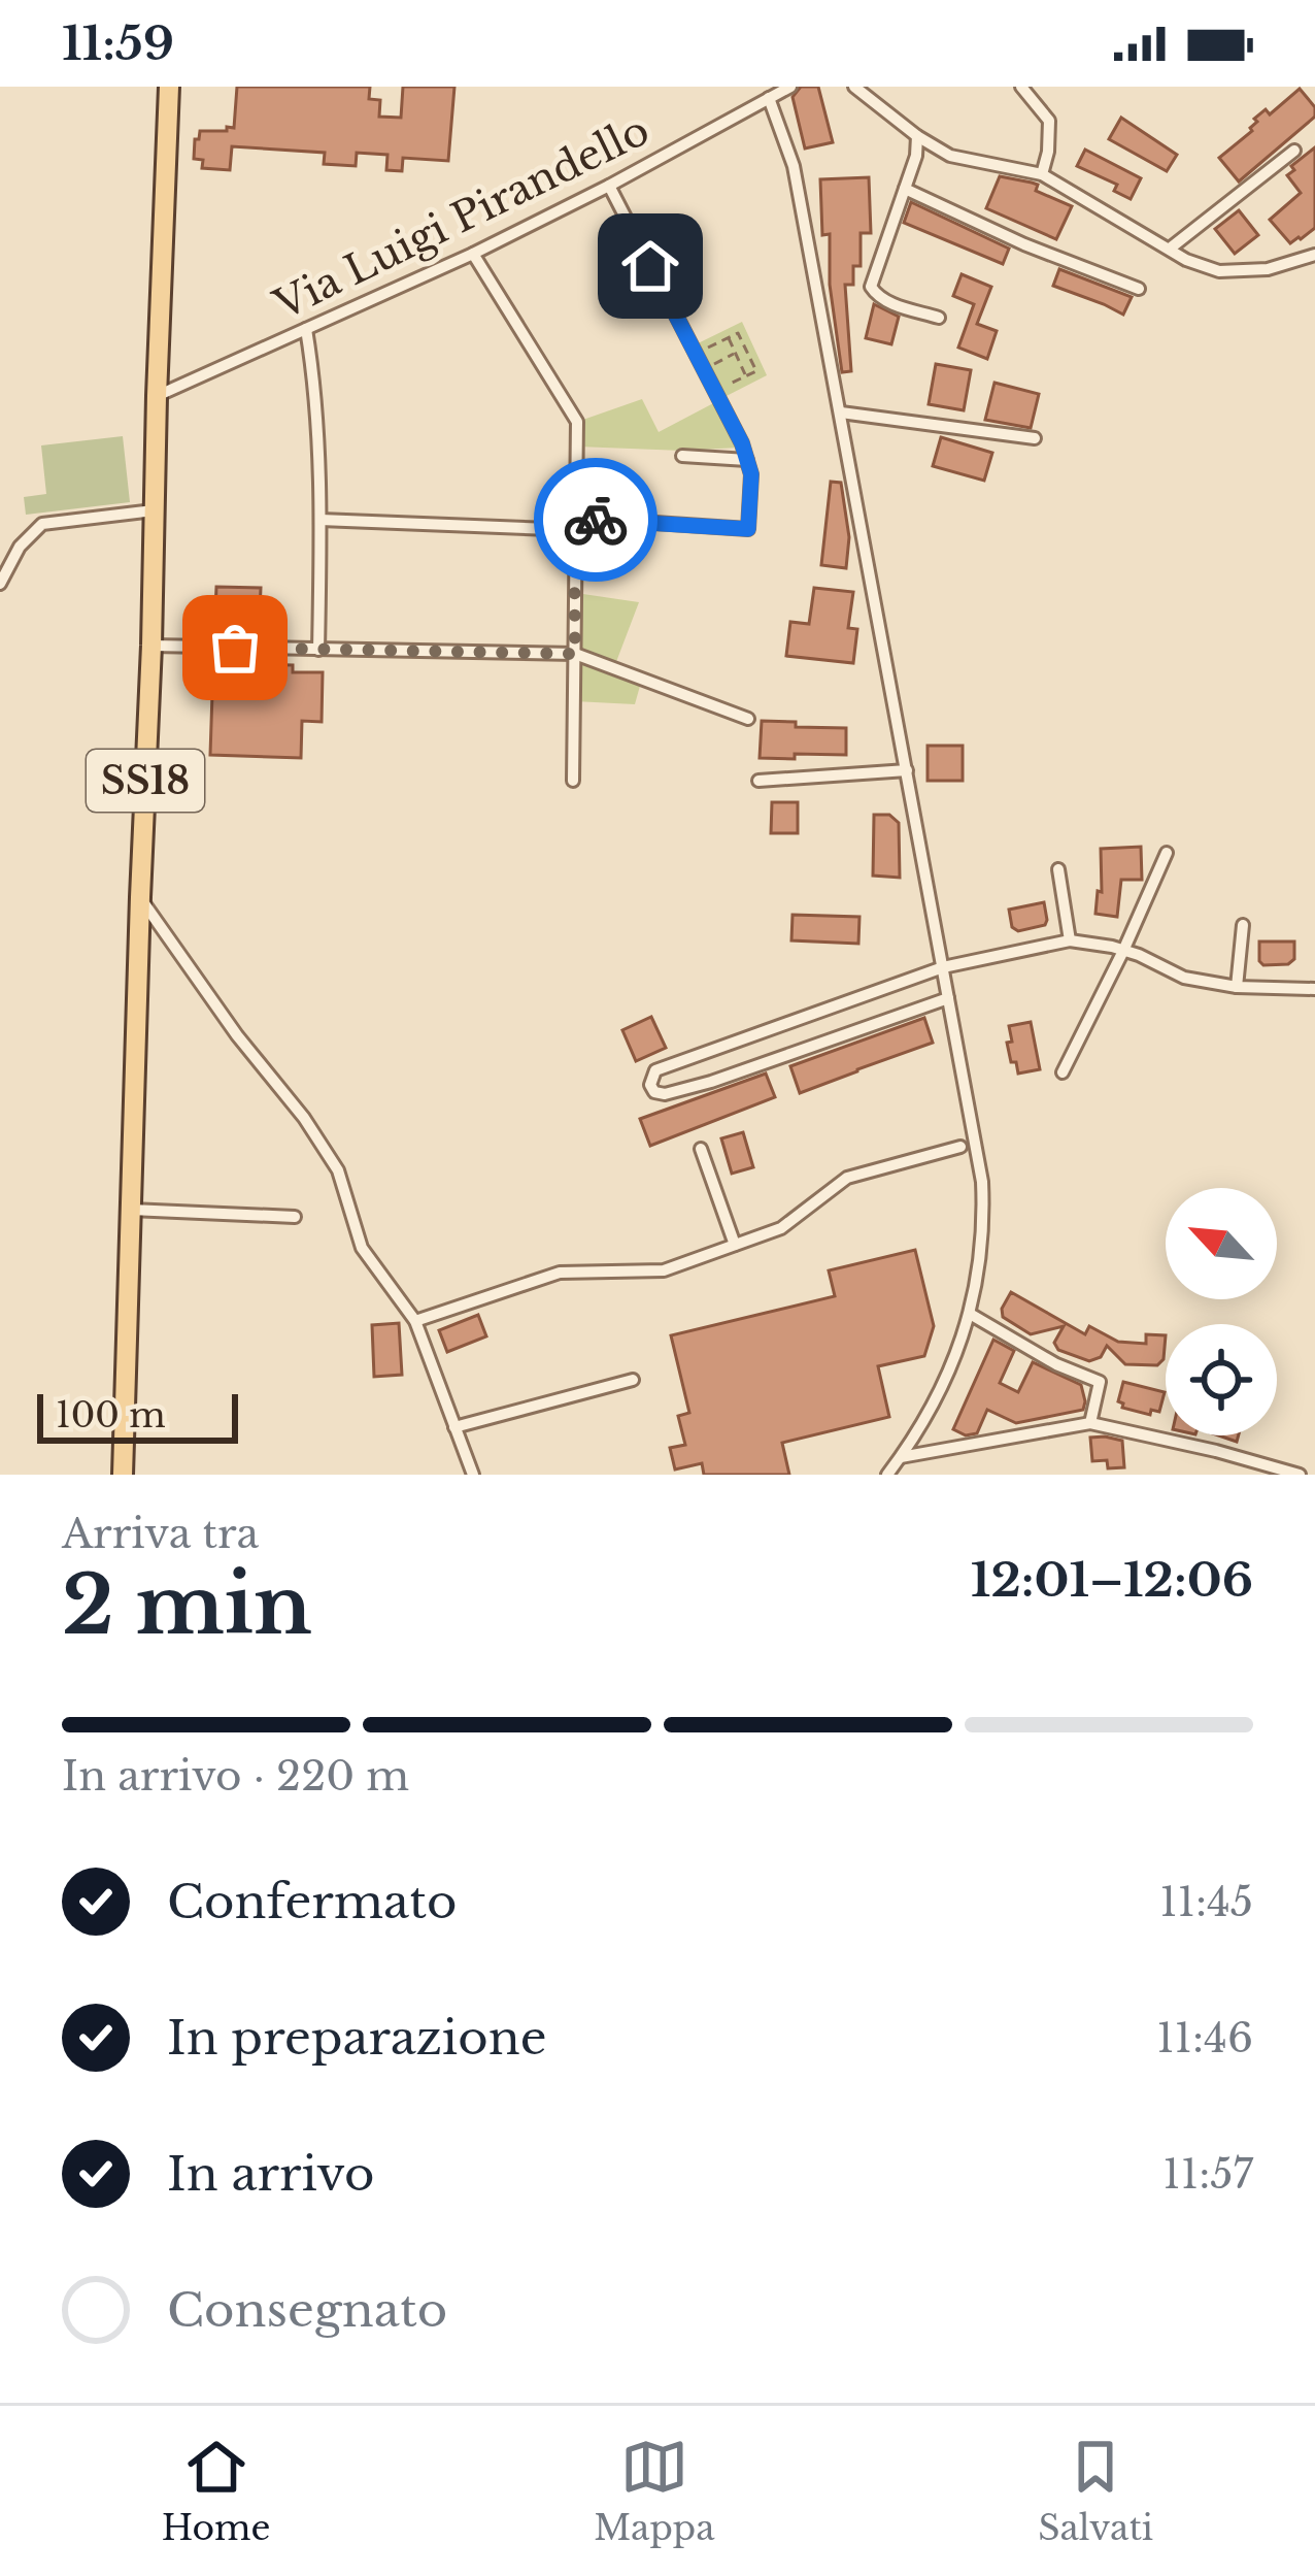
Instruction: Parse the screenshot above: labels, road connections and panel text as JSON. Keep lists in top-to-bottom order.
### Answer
{
  "streets": {
    "main road": ["SS18"],
    "street": ["Via Luigi Pirandello"]
  },
  "crossings": [
    ["Via Luigi Pirandello", "SS18"]
  ],
  "scale_bar": "100 m",
  "north": "top left",
  "page": {
    "status": "11:59",
    "scale": "100 m",
    "heading": ["2 min", "Arriva tra", "12:01–12:06"],
    "bar": "In arrivo · 220 m",
    "list": [
      ["Confermato", "11:45"],
      ["In preparazione", "11:46"],
      ["In arrivo", "11:57"],
      "Consegnato"
    ],
    "tabs": ["Home", "Mappa", "Salvati"]
  }
}
